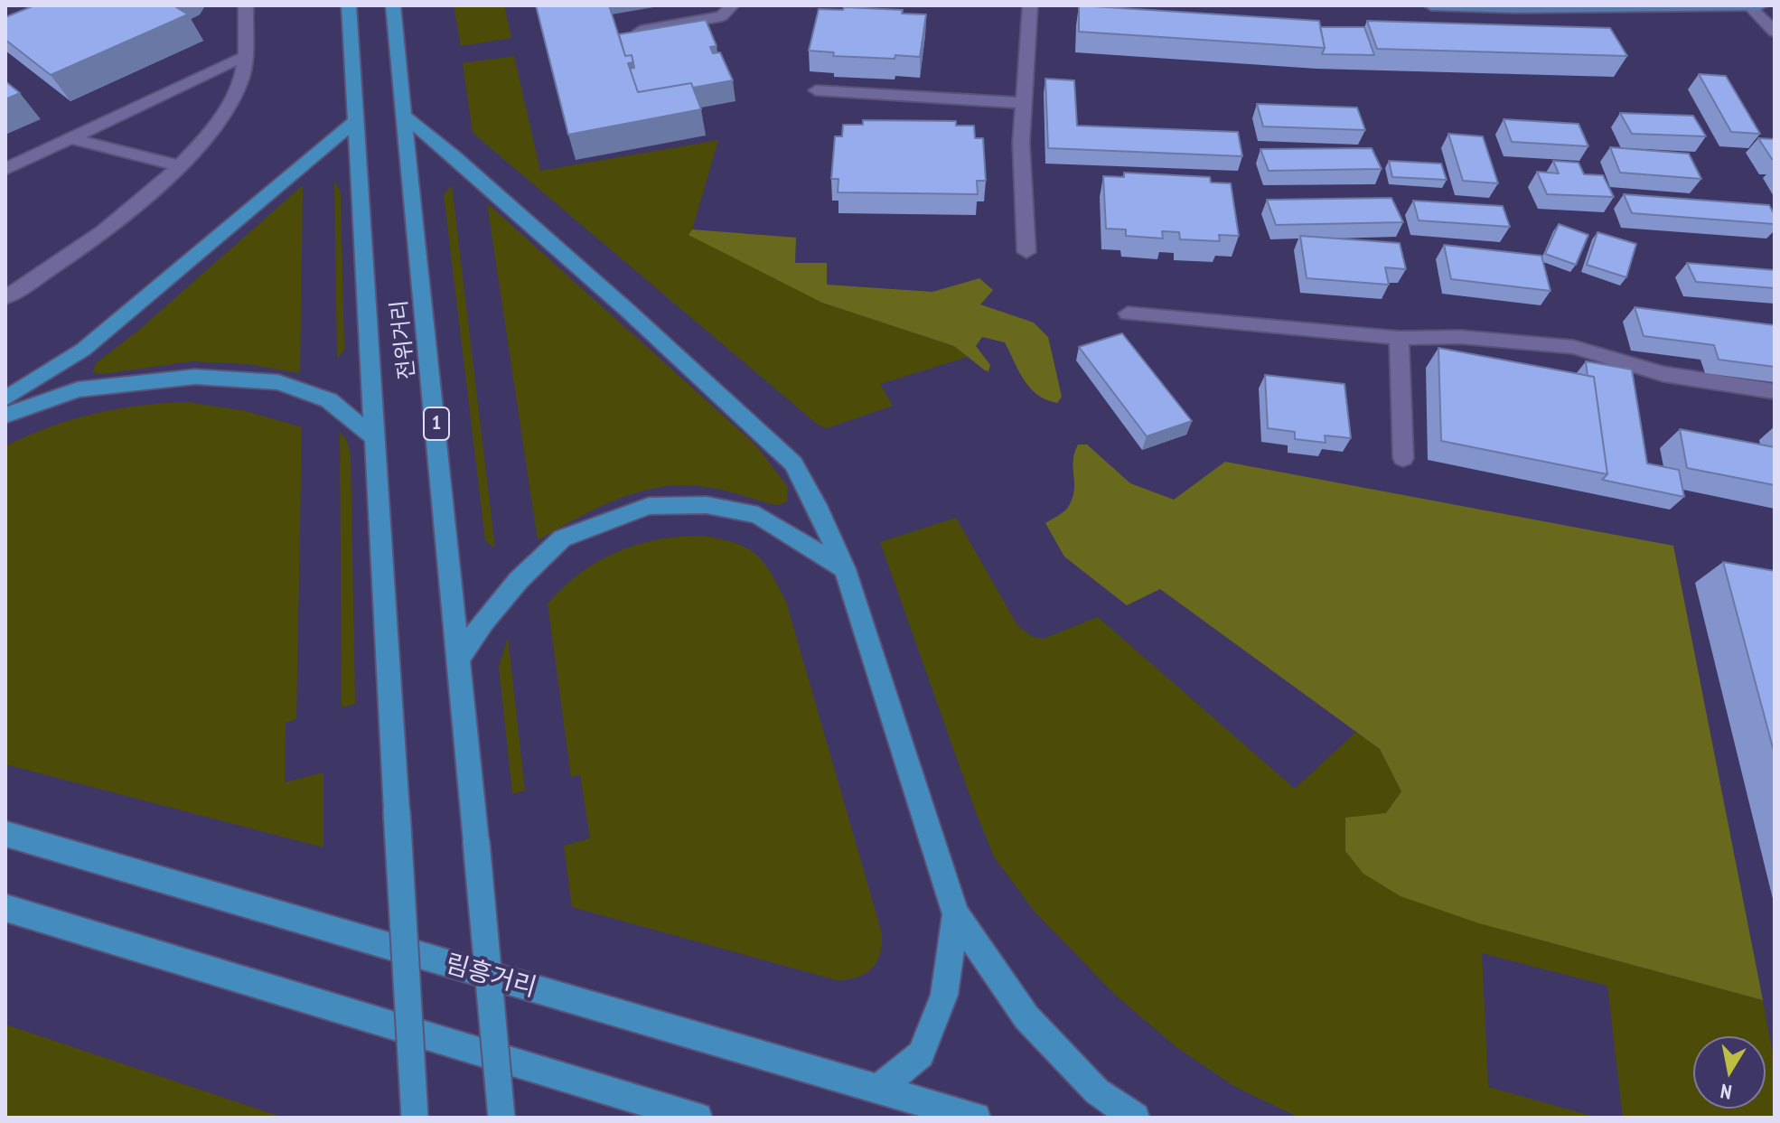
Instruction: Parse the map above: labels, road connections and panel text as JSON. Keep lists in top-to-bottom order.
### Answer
{
  "streets": {
    "main road": ["전위거리", "1", "림흥거리"]
  },
  "north": "bottom"
}
